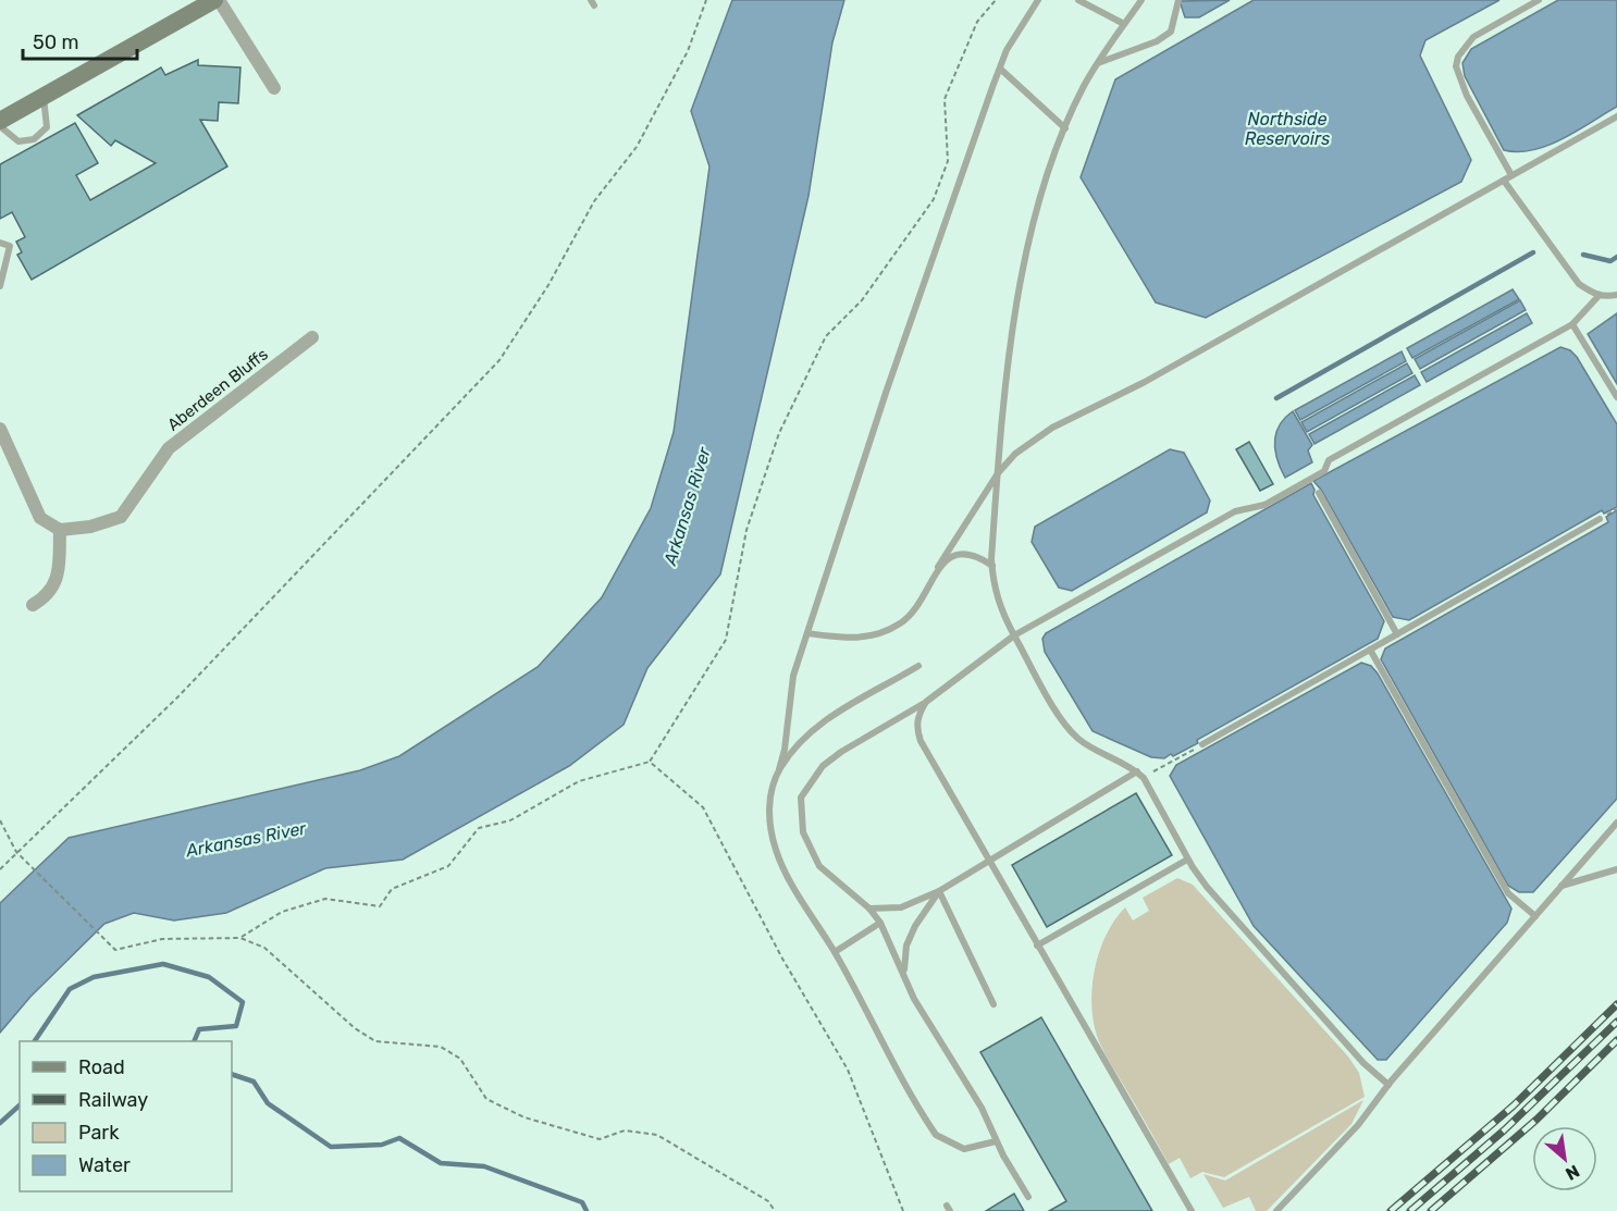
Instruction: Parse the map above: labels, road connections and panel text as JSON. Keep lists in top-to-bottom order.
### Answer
{
  "streets": {
    "street": ["Aberdeen Bluffs"]
  },
  "water": ["Northside Reservoirs", "Arkansas River"],
  "legend": [
    "Road",
    "Railway",
    "Park",
    "Water"
  ],
  "scale_bar": "50 m",
  "north": "bottom right"
}
